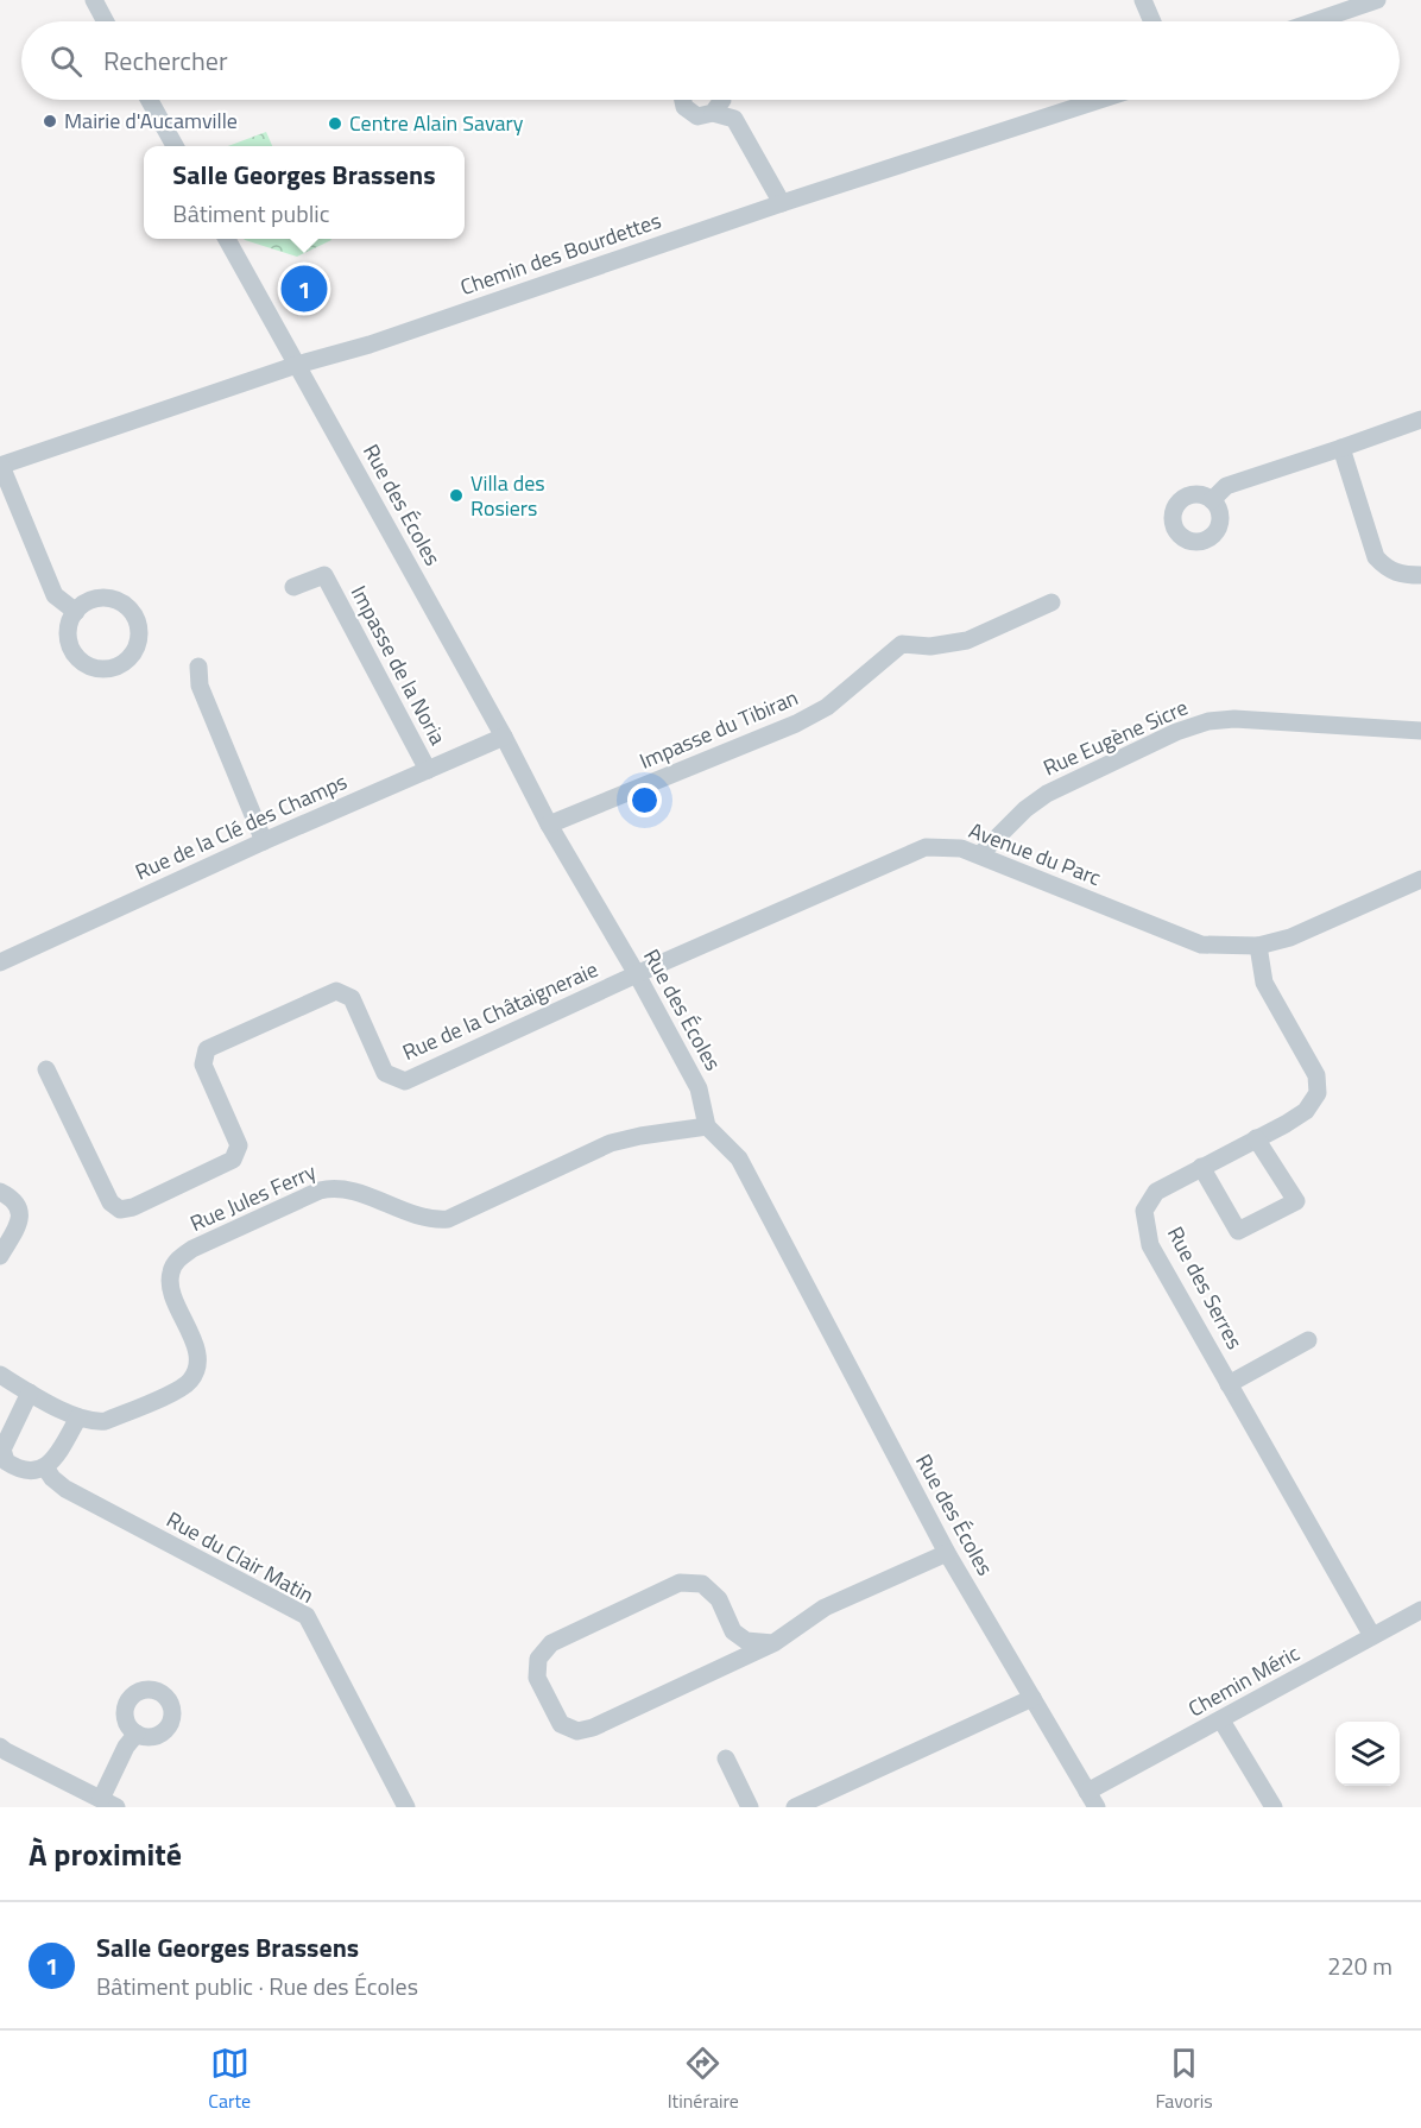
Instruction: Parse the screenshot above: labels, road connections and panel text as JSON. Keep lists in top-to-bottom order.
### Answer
{
  "streets": {
    "street": [
      "Chemin des Bourdettes",
      "Rue des Écoles",
      "Impasse de la Noria",
      "Impasse du Tibiran",
      "Rue Eugène Sicre",
      "Rue de la Clé des Champs",
      "Avenue du Parc",
      "Rue de la Châtaigneraie",
      "Rue Jules Ferry",
      "Rue des Serres",
      "Rue du Clair Matin",
      "Chemin Méric"
    ]
  },
  "crossings": [
    ["Chemin des Bourdettes", "Rue des Écoles"],
    ["Rue des Écoles", "Impasse du Tibiran"],
    ["Rue des Écoles", "Rue de la Clé des Champs"],
    ["Rue des Écoles", "Avenue du Parc"],
    ["Rue des Écoles", "Rue de la Châtaigneraie"],
    ["Rue des Écoles", "Rue Jules Ferry"],
    ["Rue des Écoles", "Chemin Méric"],
    ["Impasse de la Noria", "Rue de la Clé des Champs"],
    ["Rue Eugène Sicre", "Avenue du Parc"],
    ["Avenue du Parc", "Rue de la Châtaigneraie"],
    ["Avenue du Parc", "Rue des Serres"],
    ["Rue des Serres", "Chemin Méric"]
  ],
  "places": ["Mairie d'Aucamville", "Centre Alain Savary", "Villa des Rosiers"],
  "page": {
    "search": "Rechercher",
    "popup": ["Salle Georges Brassens", "Bâtiment public"],
    "pins": "1",
    "heading": "À proximité",
    "list": [
      {
        "mark": "1",
        "name": "Salle Georges Brassens",
        "note": "Bâtiment public · Rue des Écoles",
        "value": "220 m"
      }
    ],
    "nav": ["Carte", "Itinéraire", "Favoris"]
  }
}
